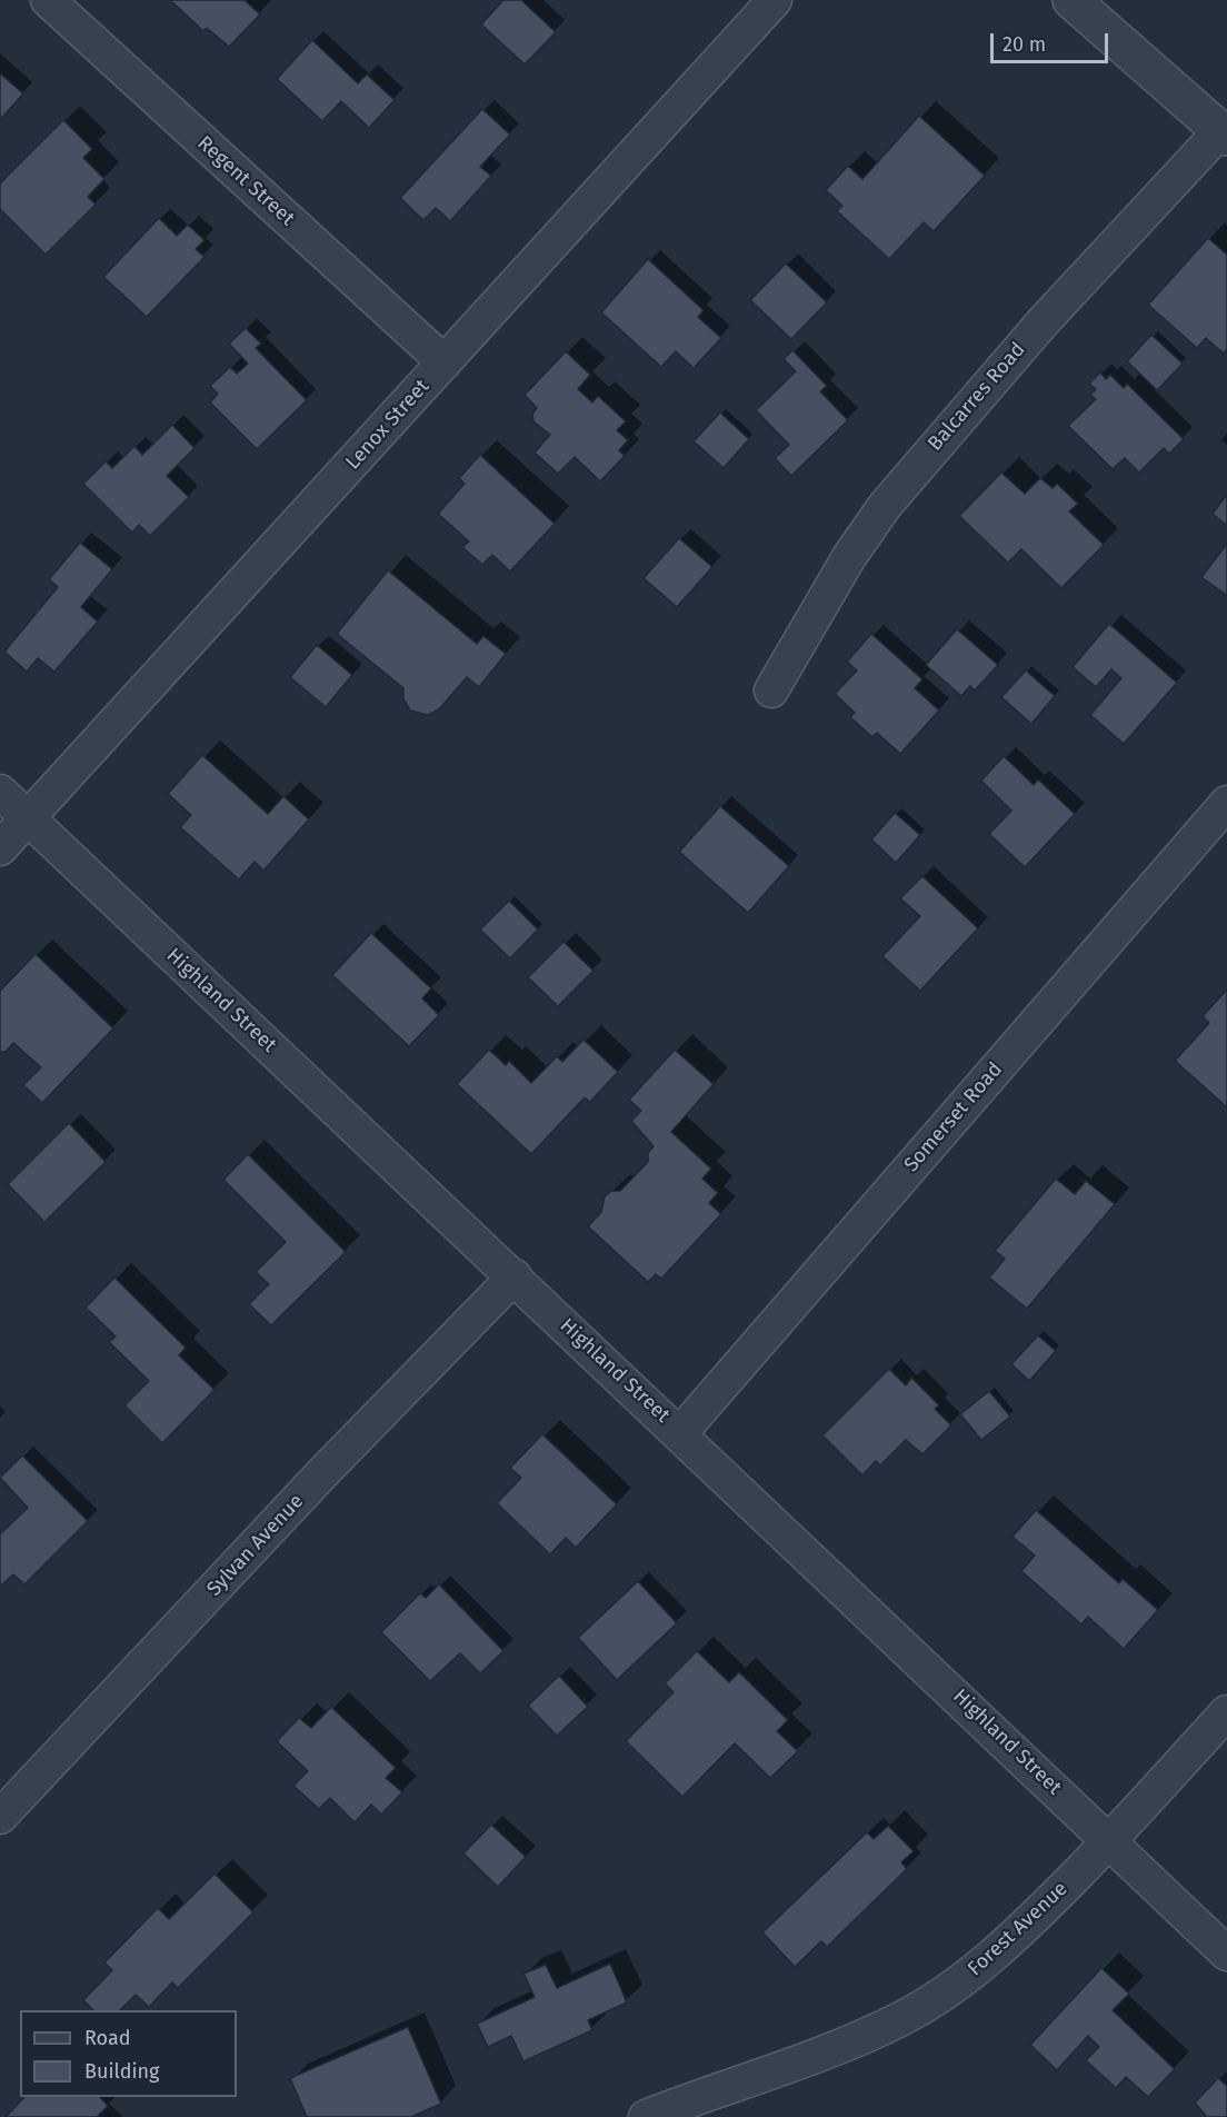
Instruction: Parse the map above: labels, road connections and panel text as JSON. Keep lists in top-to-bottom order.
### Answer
{
  "streets": {
    "street": [
      "Regent Street",
      "Balcarres Road",
      "Lenox Street",
      "Highland Street",
      "Somerset Road",
      "Sylvan Avenue",
      "Forest Avenue"
    ]
  },
  "crossings": [
    ["Regent Street", "Lenox Street"],
    ["Lenox Street", "Highland Street"],
    ["Highland Street", "Somerset Road"],
    ["Highland Street", "Sylvan Avenue"],
    ["Highland Street", "Forest Avenue"]
  ],
  "legend": ["Road", "Building"],
  "scale_bar": "20 m"
}
